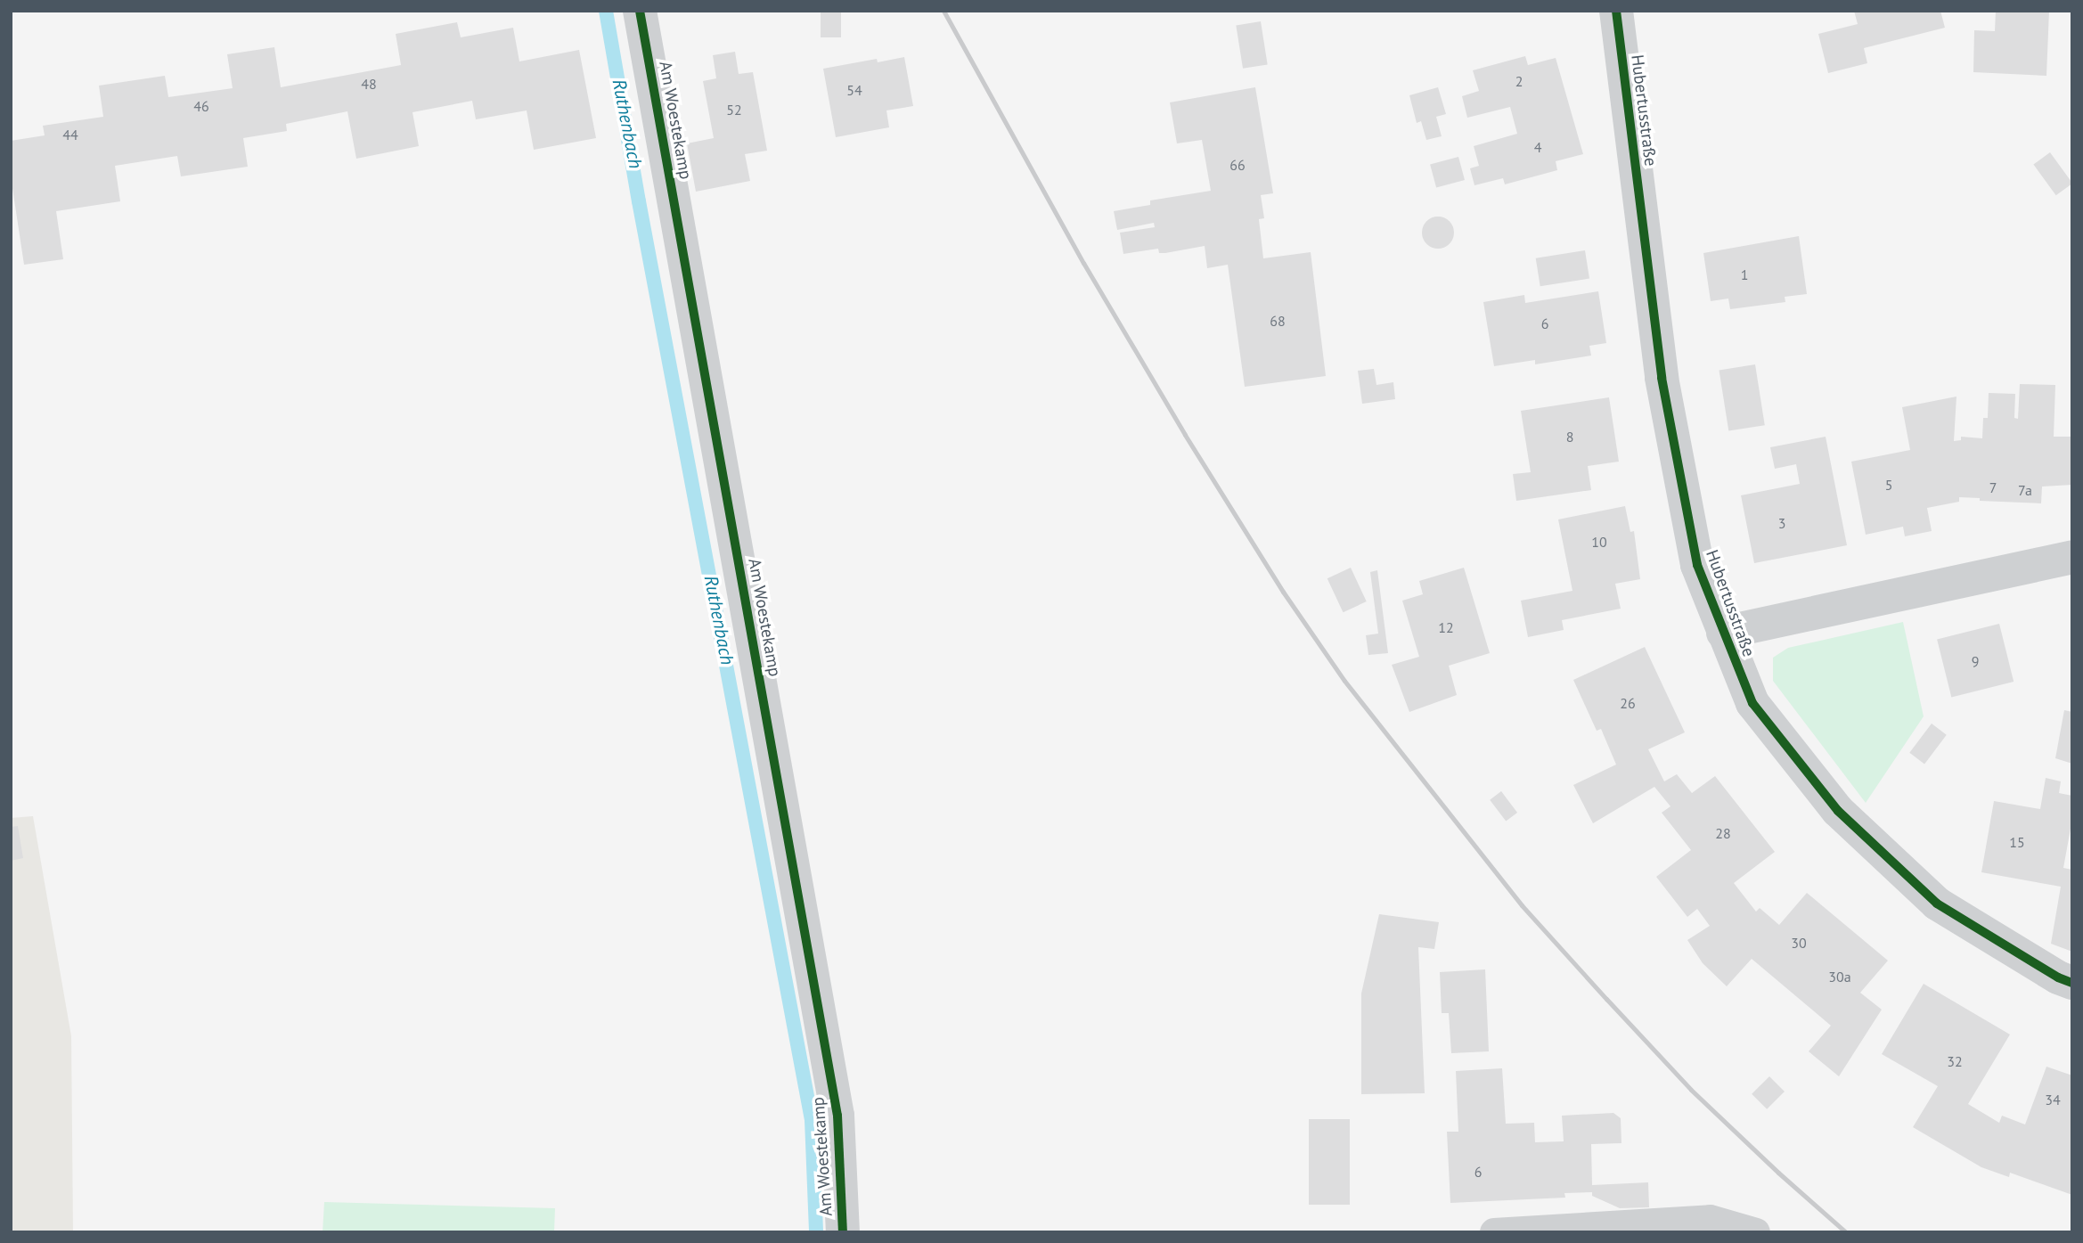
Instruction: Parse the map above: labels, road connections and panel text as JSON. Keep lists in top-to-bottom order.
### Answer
{
  "streets": {
    "street": ["Hubertusstraße", "Am Woestekamp"]
  },
  "water": ["Ruthenbach"],
  "house_numbers": [
    "2",
    "48",
    "54",
    "46",
    "52",
    "44",
    "4",
    "66",
    "1",
    "68",
    "6",
    "8",
    "5",
    "7",
    "7a",
    "3",
    "10",
    "12",
    "9",
    "26",
    "28",
    "15",
    "30",
    "30a",
    "32",
    "34",
    "6"
  ]
}
